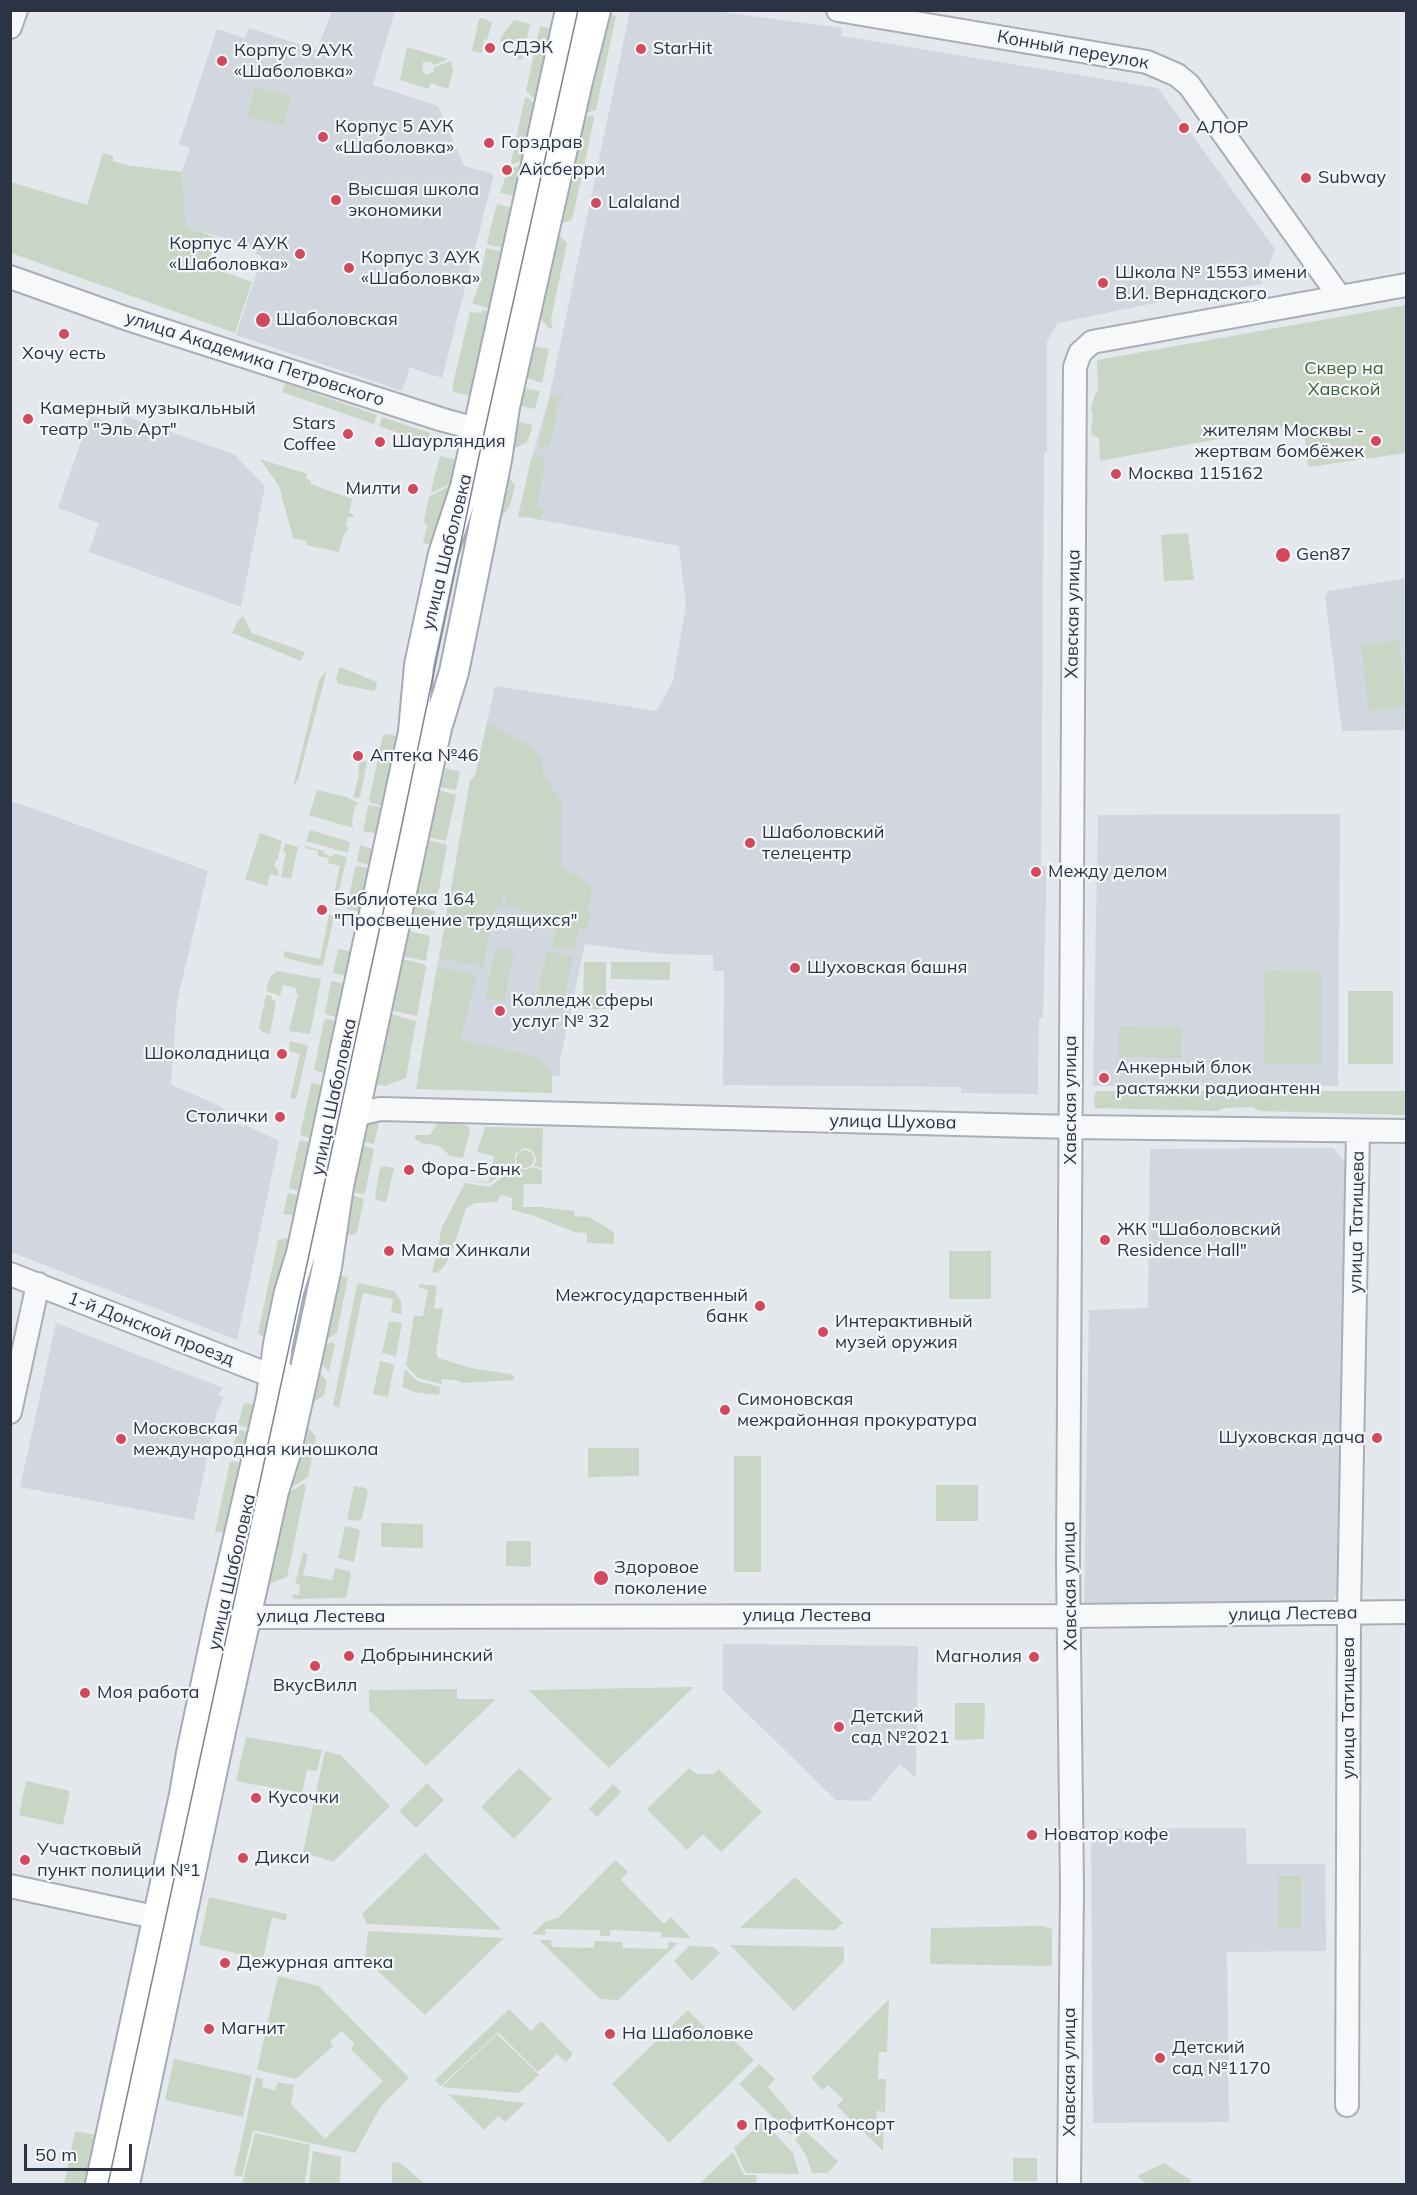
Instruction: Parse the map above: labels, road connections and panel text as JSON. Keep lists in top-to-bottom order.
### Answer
{
  "streets": {
    "main road": ["улица Шаболовка"],
    "street": [
      "Конный переулок",
      "улица Академика Петровского",
      "Хавская улица",
      "улица Шухова",
      "улица Татищева",
      "1-й Донской проезд",
      "улица Лестева"
    ]
  },
  "crossings": [
    ["Конный переулок", "Хавская улица"],
    ["улица Академика Петровского", "улица Шаболовка"],
    ["улица Шаболовка", "улица Шухова"],
    ["улица Шаболовка", "1-й Донской проезд"],
    ["улица Шаболовка", "улица Лестева"],
    ["Хавская улица", "улица Шухова"],
    ["Хавская улица", "улица Лестева"],
    ["улица Шухова", "улица Татищева"],
    ["улица Татищева", "улица Лестева"]
  ],
  "parks": ["Сквер на Хавской"],
  "places": [
    "СДЭК",
    "StarHit",
    "Корпус 9 АУК «Шаболовка»",
    "АЛОР",
    "Корпус 5 АУК «Шаболовка»",
    "Горздрав",
    "Айсберри",
    "Subway",
    "Высшая школа экономики",
    "Lalaland",
    "Корпус 4 АУК «Шаболовка»",
    "Корпус 3 АУК «Шаболовка»",
    "Школа № 1553 имени В.И. Вернадского",
    "Шаболовская",
    "Хочу есть",
    "Камерный музыкальный театр \"Эль Арт\"",
    "Stars Coffee",
    "жителям Москвы - жертвам бомбёжек",
    "Шаурляндия",
    "Москва 115162",
    "Милти",
    "Gen87",
    "Аптека №46",
    "Шаболовский телецентр",
    "Между делом",
    "Библиотека 164 \"Просвещение трудящихся\"",
    "Шуховская башня",
    "Колледж сферы услуг № 32",
    "Шоколадница",
    "Анкерный блок растяжки радиоантенн",
    "Столички",
    "Фора-Банк",
    "ЖК \"Шаболовский Residence Hall\"",
    "Мама Хинкали",
    "Межгосударственный банк",
    "Интерактивный музей оружия",
    "Симоновская межрайонная прокуратура",
    "Шуховская дача",
    "Московская международная киношкола",
    "Здоровое поколение",
    "Добрынинский",
    "Магнолия",
    "ВкусВилл",
    "Моя работа",
    "Детский сад №2021",
    "Кусочки",
    "Новатор кофе",
    "Дикси",
    "Участковый пункт полиции №1",
    "Дежурная аптека",
    "Магнит",
    "На Шаболовке",
    "Детский сад №1170",
    "ПрофитКонсорт"
  ],
  "scale_bar": "50 m"
}
